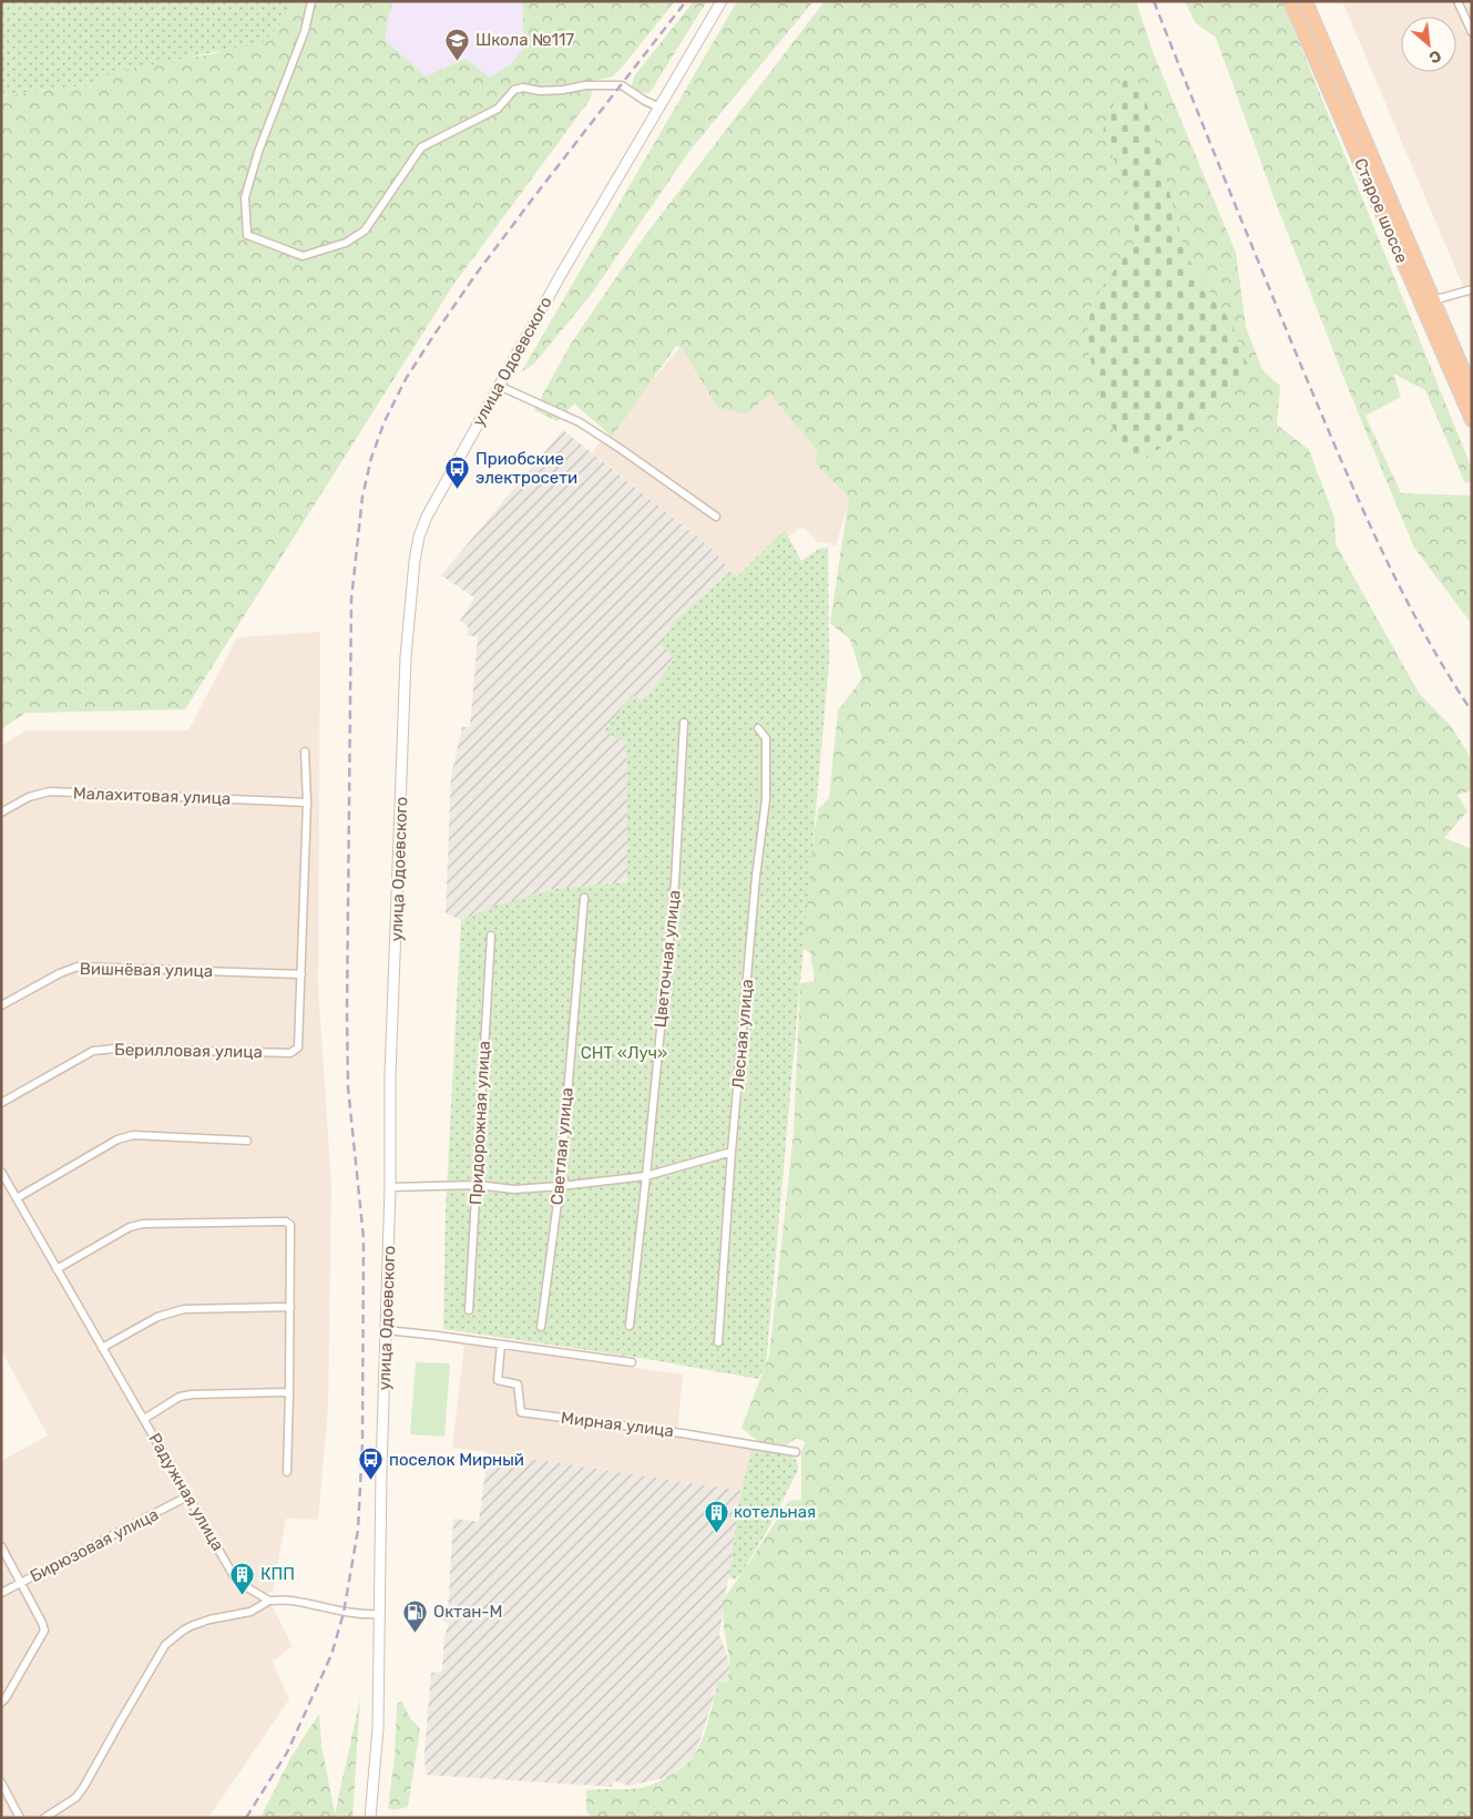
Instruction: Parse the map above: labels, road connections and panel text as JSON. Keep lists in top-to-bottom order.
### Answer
{
  "streets": {
    "highway": ["Старое шоссе"],
    "street": [
      "улица Одоевского",
      "Малахитовая улица",
      "Цветочная улица",
      "Вишнёвая улица",
      "Лесная улица",
      "Берилловая улица",
      "Придорожная улица",
      "Светлая улица",
      "Мирная улица",
      "Радужная улица",
      "Бирюзовая улица"
    ]
  },
  "crossings": [
    ["Вишнёвая улица", "Берилловая улица"],
    ["Радужная улица", "Бирюзовая улица"]
  ],
  "parks": ["СНТ «Луч»"],
  "places": {
    "school or university": ["Школа №117"],
    "bus stop": ["Приобские электросети", "поселок Мирный"],
    "building": ["котельная", "КПП"],
    "fuel station": ["Октан-М"]
  },
  "north": "bottom right"
}
